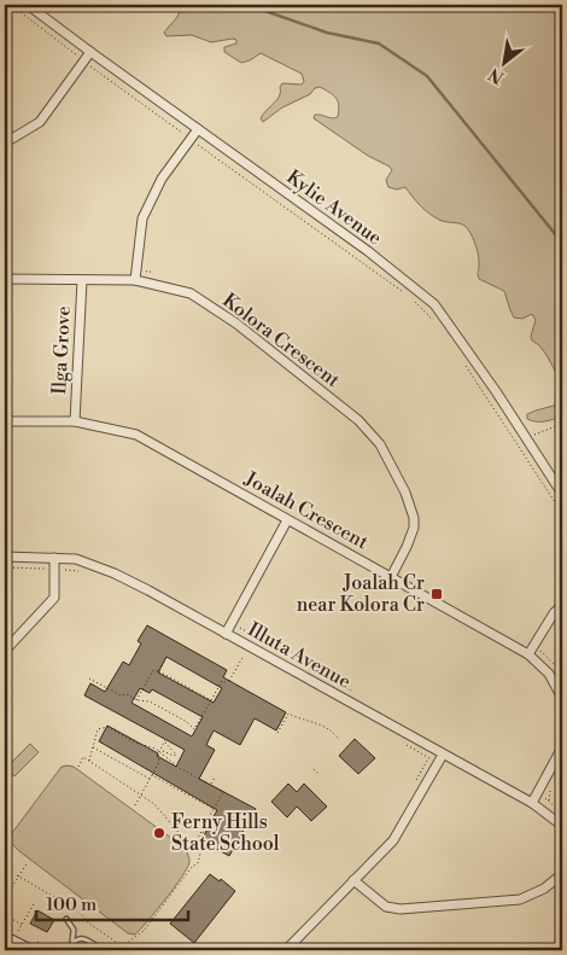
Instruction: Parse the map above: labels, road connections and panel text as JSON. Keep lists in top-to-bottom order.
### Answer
{
  "streets": {
    "street": [
      "Kylie Avenue",
      "Kolora Crescent",
      "Ilga Grove",
      "Joalah Crescent",
      "Illuta Avenue"
    ]
  },
  "crossings": [
    ["Kolora Crescent", "Ilga Grove"],
    ["Kolora Crescent", "Joalah Crescent"],
    ["Ilga Grove", "Joalah Crescent"]
  ],
  "places": {
    "transit": ["Joalah Cr near Kolora Cr"],
    "other": ["Ferny Hills State School"]
  },
  "scale_bar": "100 m",
  "north": "bottom left"
}
